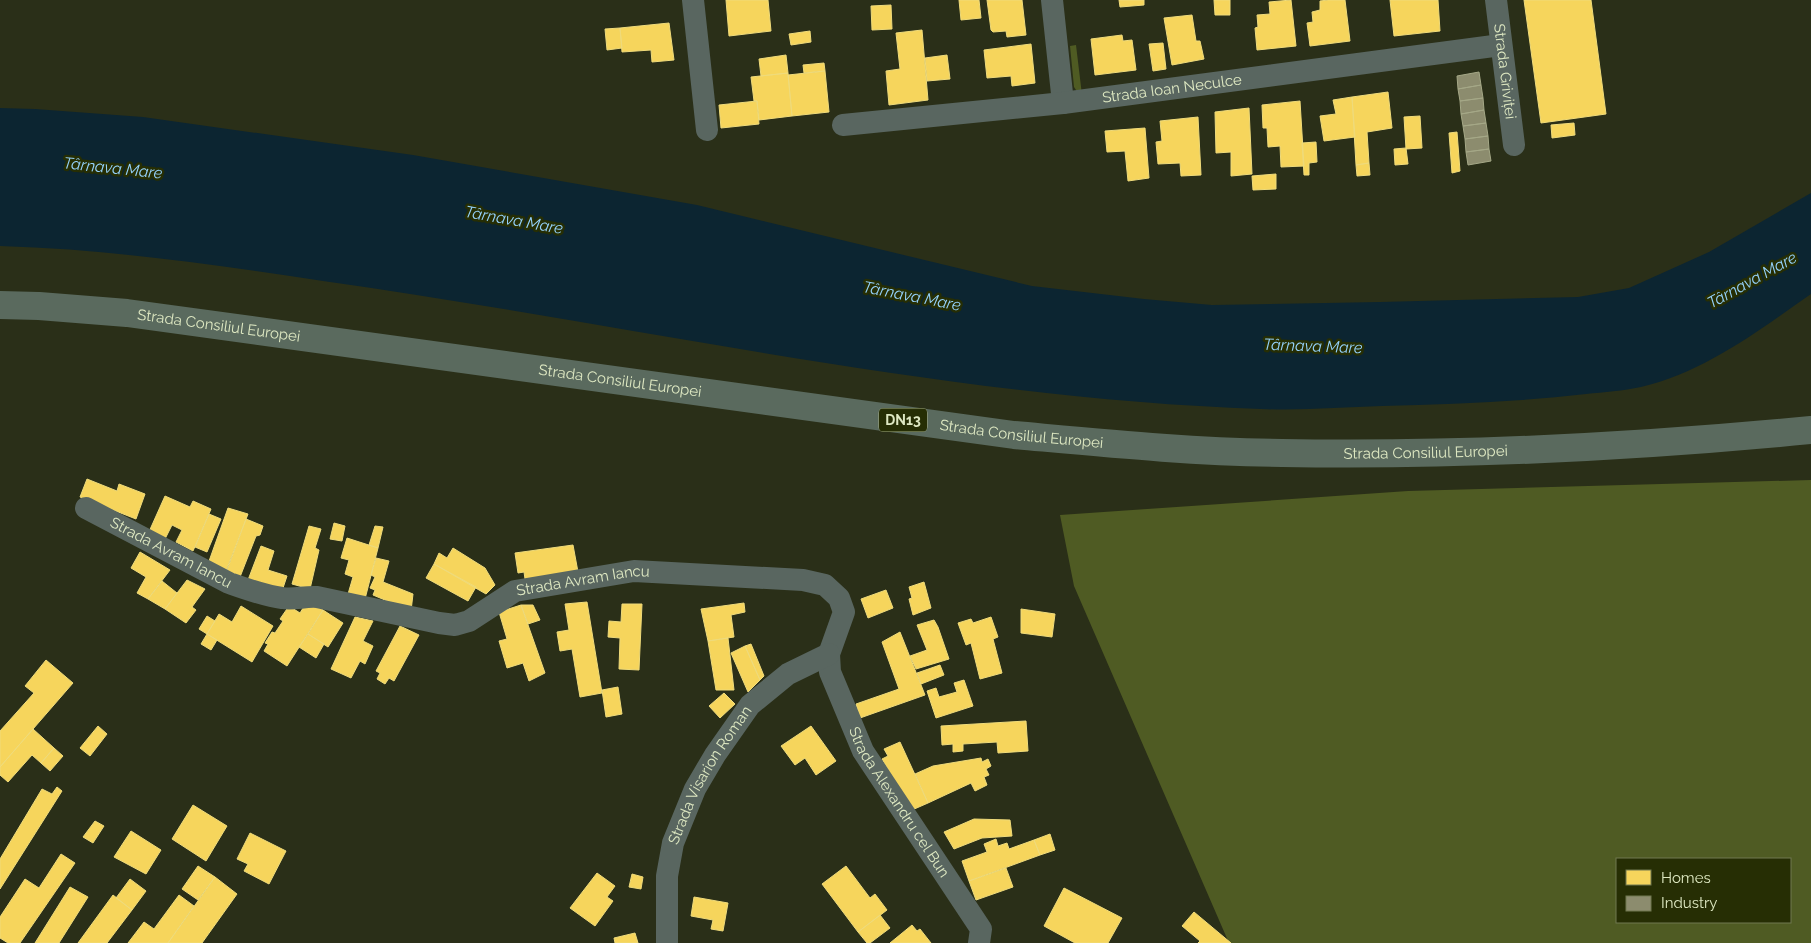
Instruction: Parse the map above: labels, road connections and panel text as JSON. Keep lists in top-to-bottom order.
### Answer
{
  "streets": {
    "highway": ["Strada Consiliul Europei", "DN13"],
    "street": [
      "Strada Griviței",
      "Strada Ioan Neculce",
      "Strada Avram Iancu",
      "Strada Visarion Roman",
      "Strada Alexandru cel Bun"
    ]
  },
  "crossings": [
    ["Strada Griviței", "Strada Ioan Neculce"],
    ["Strada Avram Iancu", "Strada Visarion Roman"],
    ["Strada Avram Iancu", "Strada Alexandru cel Bun"],
    ["Strada Visarion Roman", "Strada Alexandru cel Bun"]
  ],
  "water": ["Târnava Mare"],
  "legend": ["Homes", "Industry"]
}
